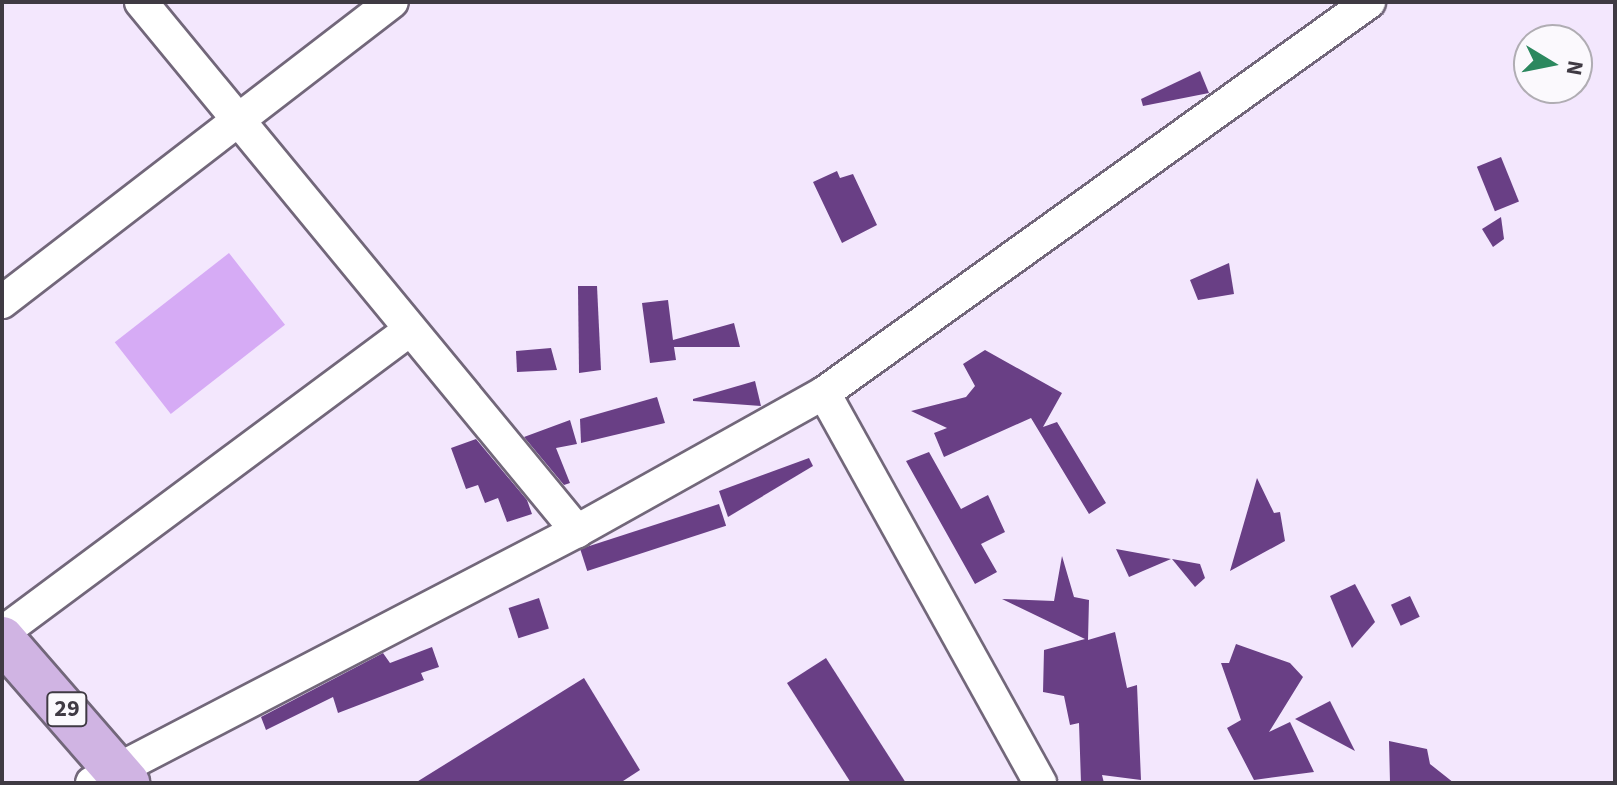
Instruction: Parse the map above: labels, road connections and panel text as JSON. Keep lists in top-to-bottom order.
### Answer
{
  "streets": {
    "main road": ["29"]
  },
  "north": "right"
}
